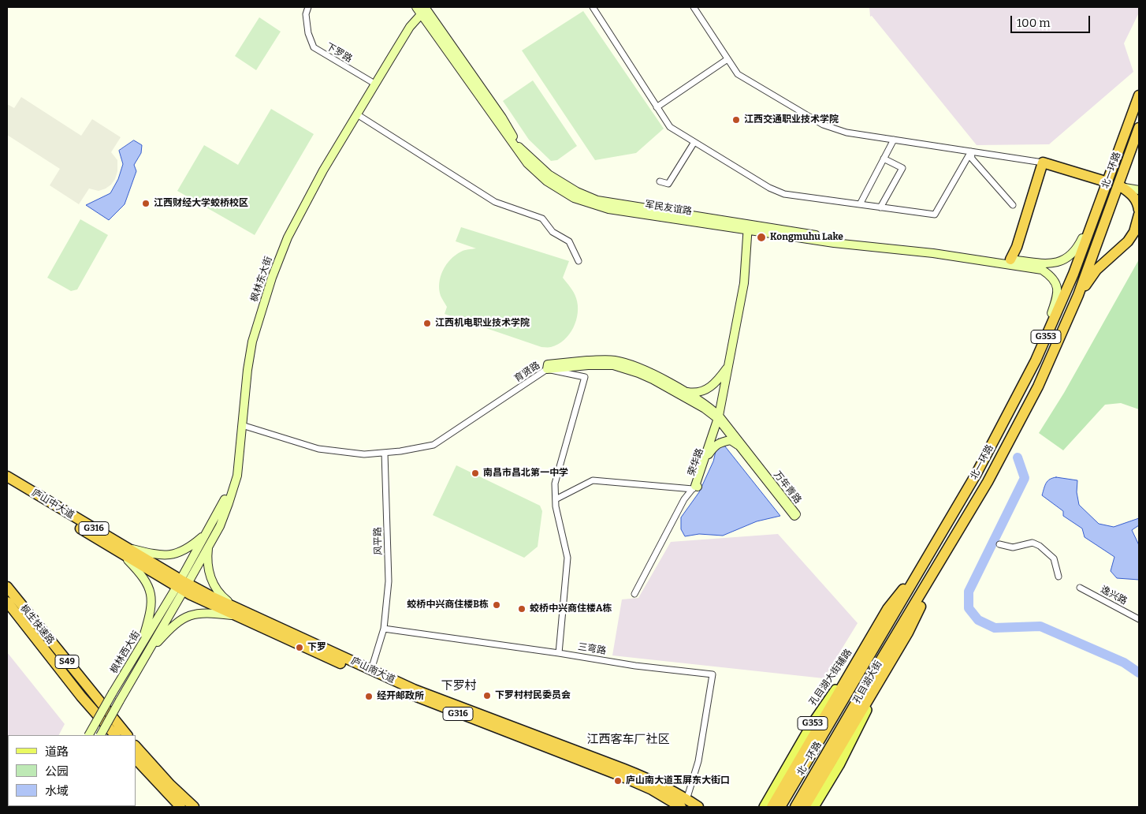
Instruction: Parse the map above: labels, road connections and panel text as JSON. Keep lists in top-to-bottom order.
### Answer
{
  "streets": {
    "highway": [
      "北一环路",
      "G353",
      "庐山中大道",
      "G316",
      "枫生快速路",
      "S49",
      "庐山南大道",
      "孔目湖大街"
    ],
    "main road": ["孔目湖大街辅路"],
    "street": [
      "下罗路",
      "军民友谊路",
      "枫林东大街",
      "育贤路",
      "荣华路",
      "万年青路",
      "风平路",
      "逸兴路",
      "三弯路",
      "枫林西大街"
    ]
  },
  "crossings": [
    ["下罗路", "枫林东大街"],
    ["北一环路", "G353"],
    ["北一环路", "孔目湖大街"],
    ["军民友谊路", "枫林东大街"],
    ["军民友谊路", "荣华路"],
    ["枫林东大街", "育贤路"],
    ["枫林东大街", "庐山中大道"],
    ["枫林东大街", "枫林西大街"],
    ["枫林东大街", "庐山南大道"],
    ["G353", "孔目湖大街辅路"],
    ["G353", "孔目湖大街"],
    ["育贤路", "万年青路"],
    ["育贤路", "风平路"],
    ["育贤路", "三弯路"],
    ["荣华路", "万年青路"],
    ["庐山中大道", "枫林西大街"],
    ["庐山中大道", "庐山南大道"],
    ["风平路", "三弯路"],
    ["三弯路", "庐山南大道"],
    ["枫林西大街", "庐山南大道"]
  ],
  "districts": ["下罗村", "江西客车厂社区"],
  "places": [
    "江西交通职业技术学院",
    "江西财经大学蛟桥校区",
    "Kongmuhu Lake",
    "江西机电职业技术学院",
    "南昌市昌北第一中学",
    "蛟桥中兴商住楼B栋",
    "蛟桥中兴商住楼A栋",
    "下罗",
    "下罗村村民委员会",
    "经开邮政所",
    "庐山南大道玉屏东大街口"
  ],
  "legend": ["道路", "公园", "水域"],
  "scale_bar": "100 m"
}
